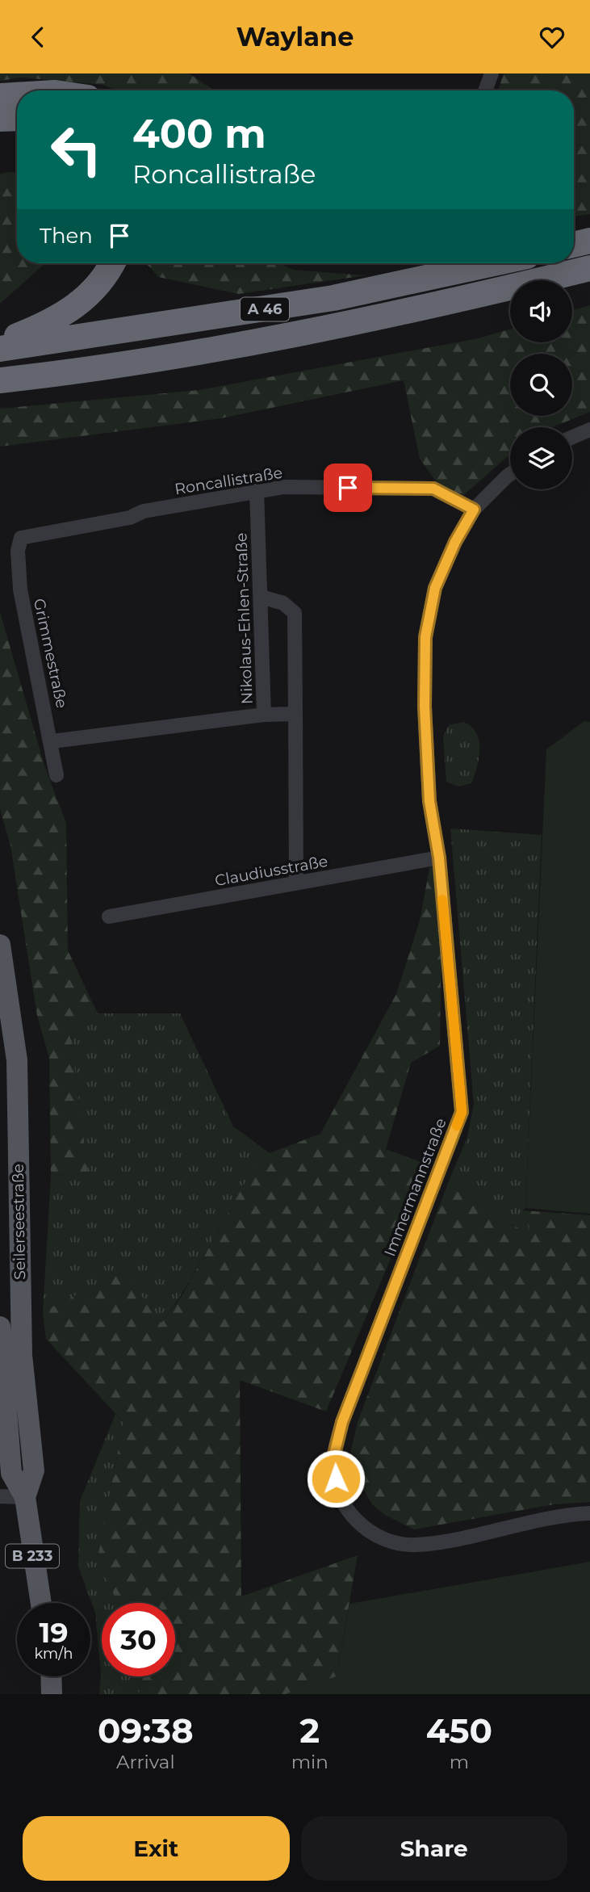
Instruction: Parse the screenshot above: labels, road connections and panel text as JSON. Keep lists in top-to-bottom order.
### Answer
{
  "streets": {
    "highway": ["A 46"],
    "main road": ["Seilerseestraße", "B 233"],
    "street": [
      "Roncallistraße",
      "Nikolaus-Ehlen-Straße",
      "Grimmestraße",
      "Claudiusstraße",
      "Immermannstraße"
    ]
  },
  "crossings": [
    ["Roncallistraße", "Nikolaus-Ehlen-Straße"],
    ["Roncallistraße", "Grimmestraße"],
    ["Roncallistraße", "Immermannstraße"],
    ["Claudiusstraße", "Immermannstraße"]
  ],
  "page": {
    "header": "Waylane",
    "turn": ["400 m", "Roncallistraße"],
    "then": "Then",
    "speed": "19 km/h",
    "limit": "30",
    "eta": [
      "09:38",
      "Arrival",
      "2",
      "min",
      "450",
      "m"
    ],
    "buttons": ["Exit", "Share"]
  }
}
